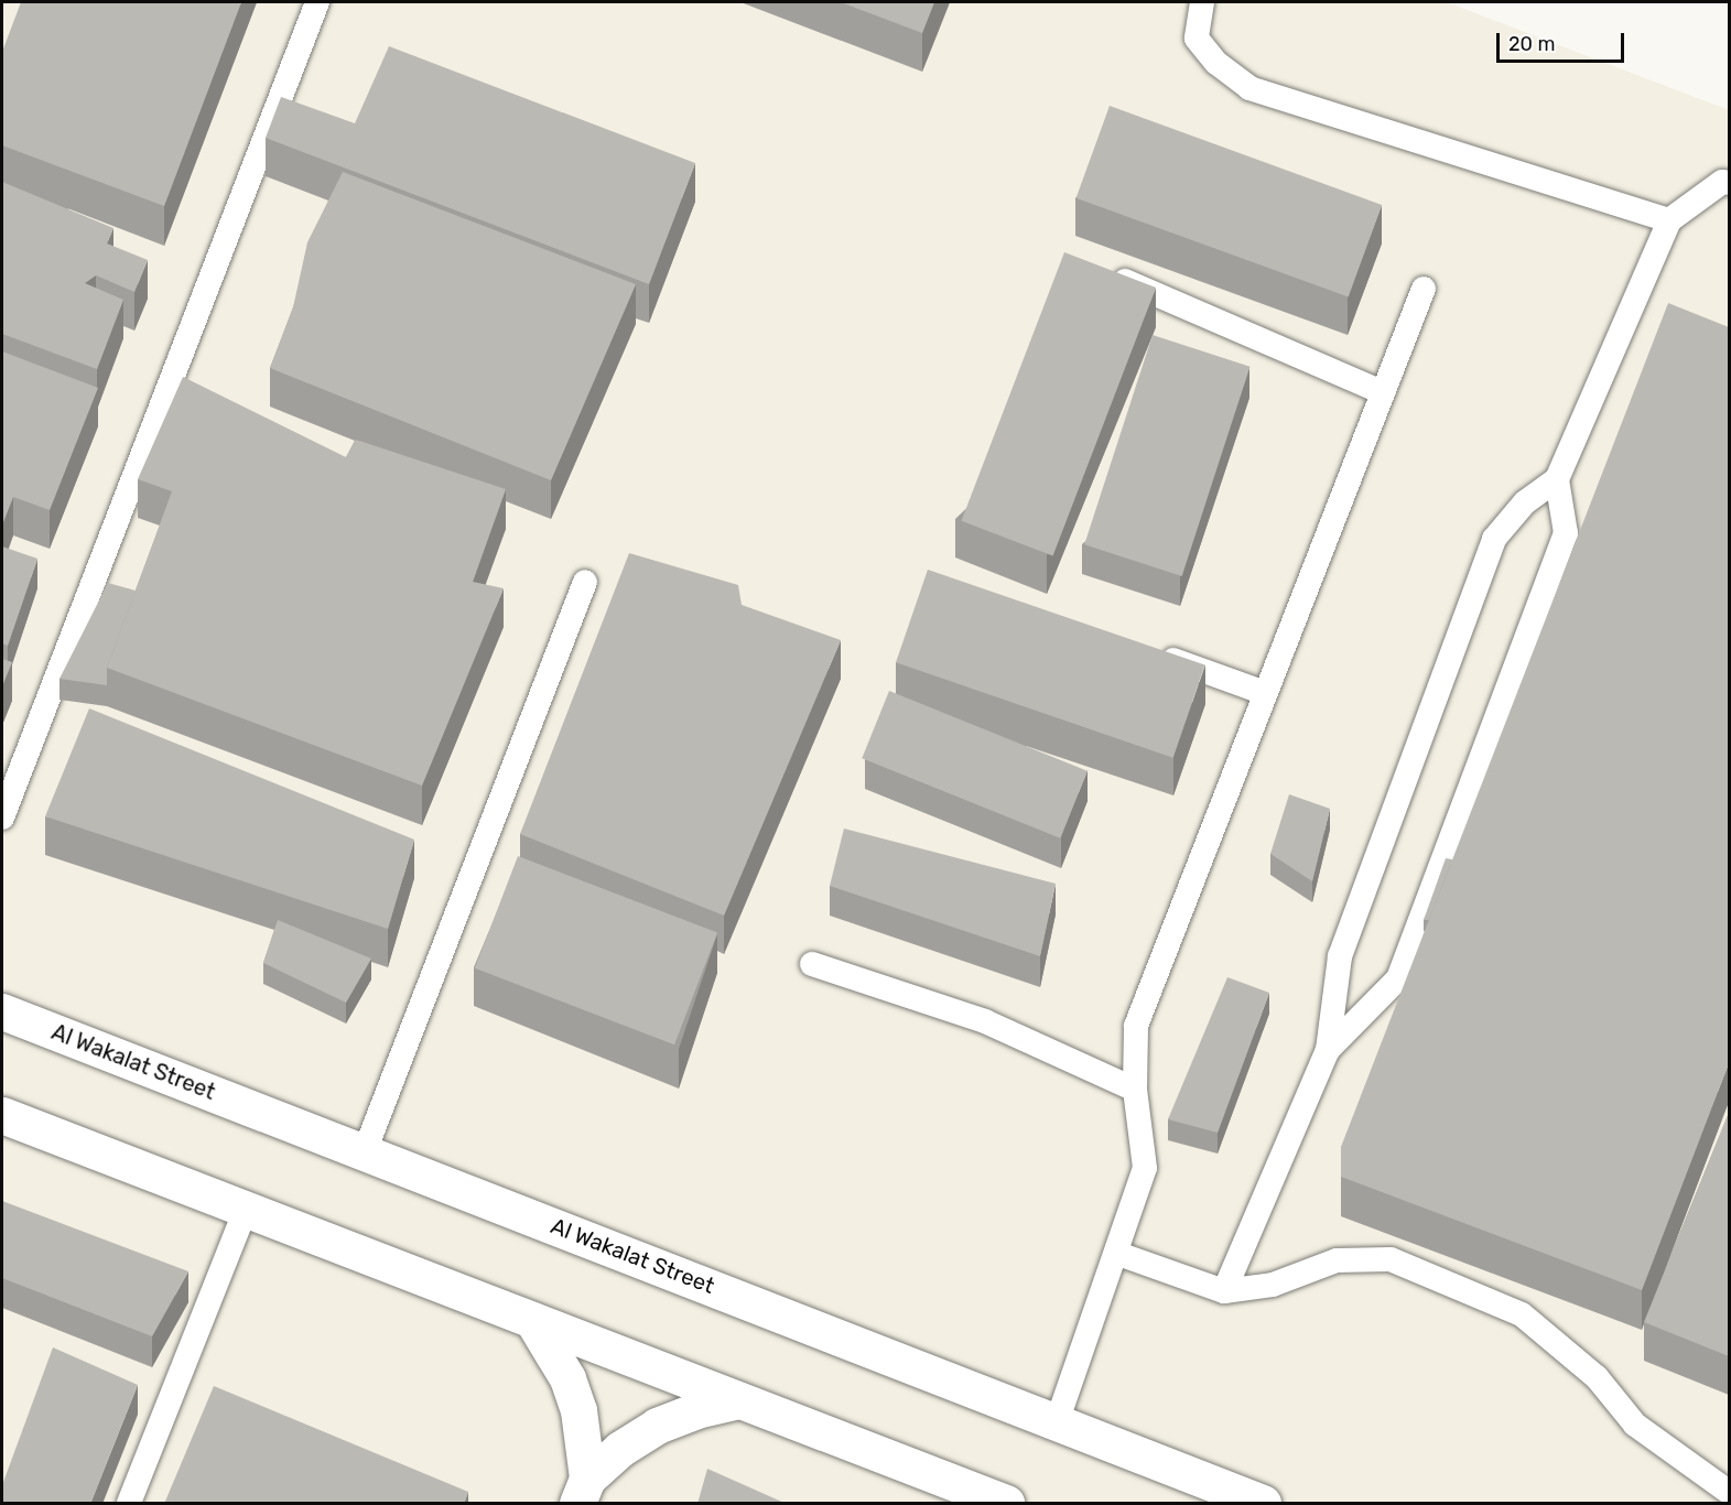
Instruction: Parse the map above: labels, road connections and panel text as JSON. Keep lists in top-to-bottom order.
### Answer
{
  "streets": {
    "street": ["Al Wakalat Street"]
  },
  "scale_bar": "20 m"
}
